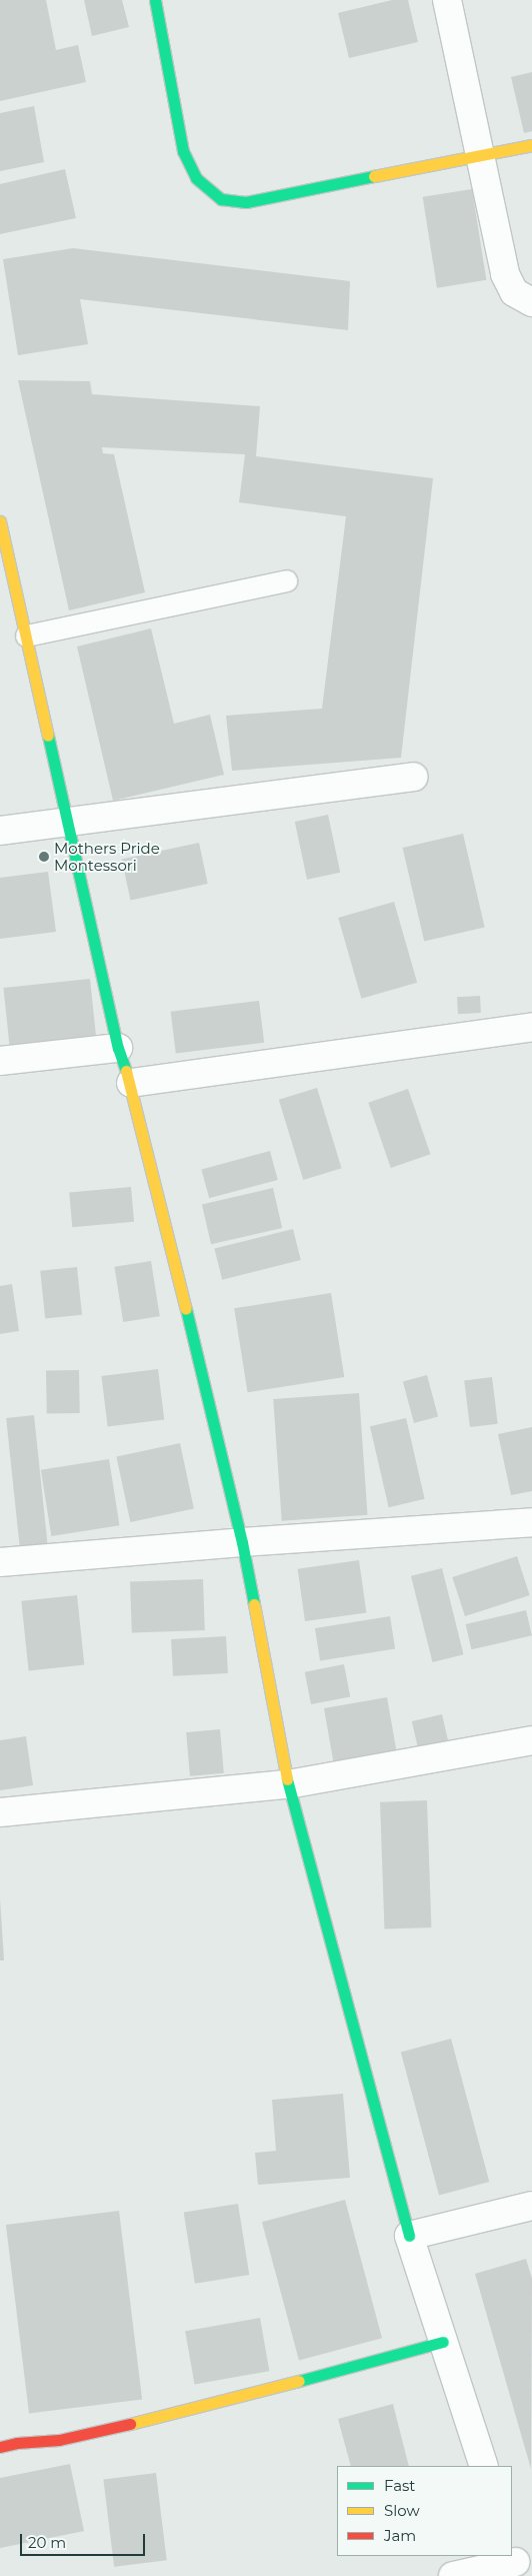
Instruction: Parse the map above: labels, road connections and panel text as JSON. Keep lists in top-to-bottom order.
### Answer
{
  "places": ["Mothers Pride Montessori"],
  "legend": ["Fast", "Slow", "Jam"],
  "scale_bar": "20 m"
}
